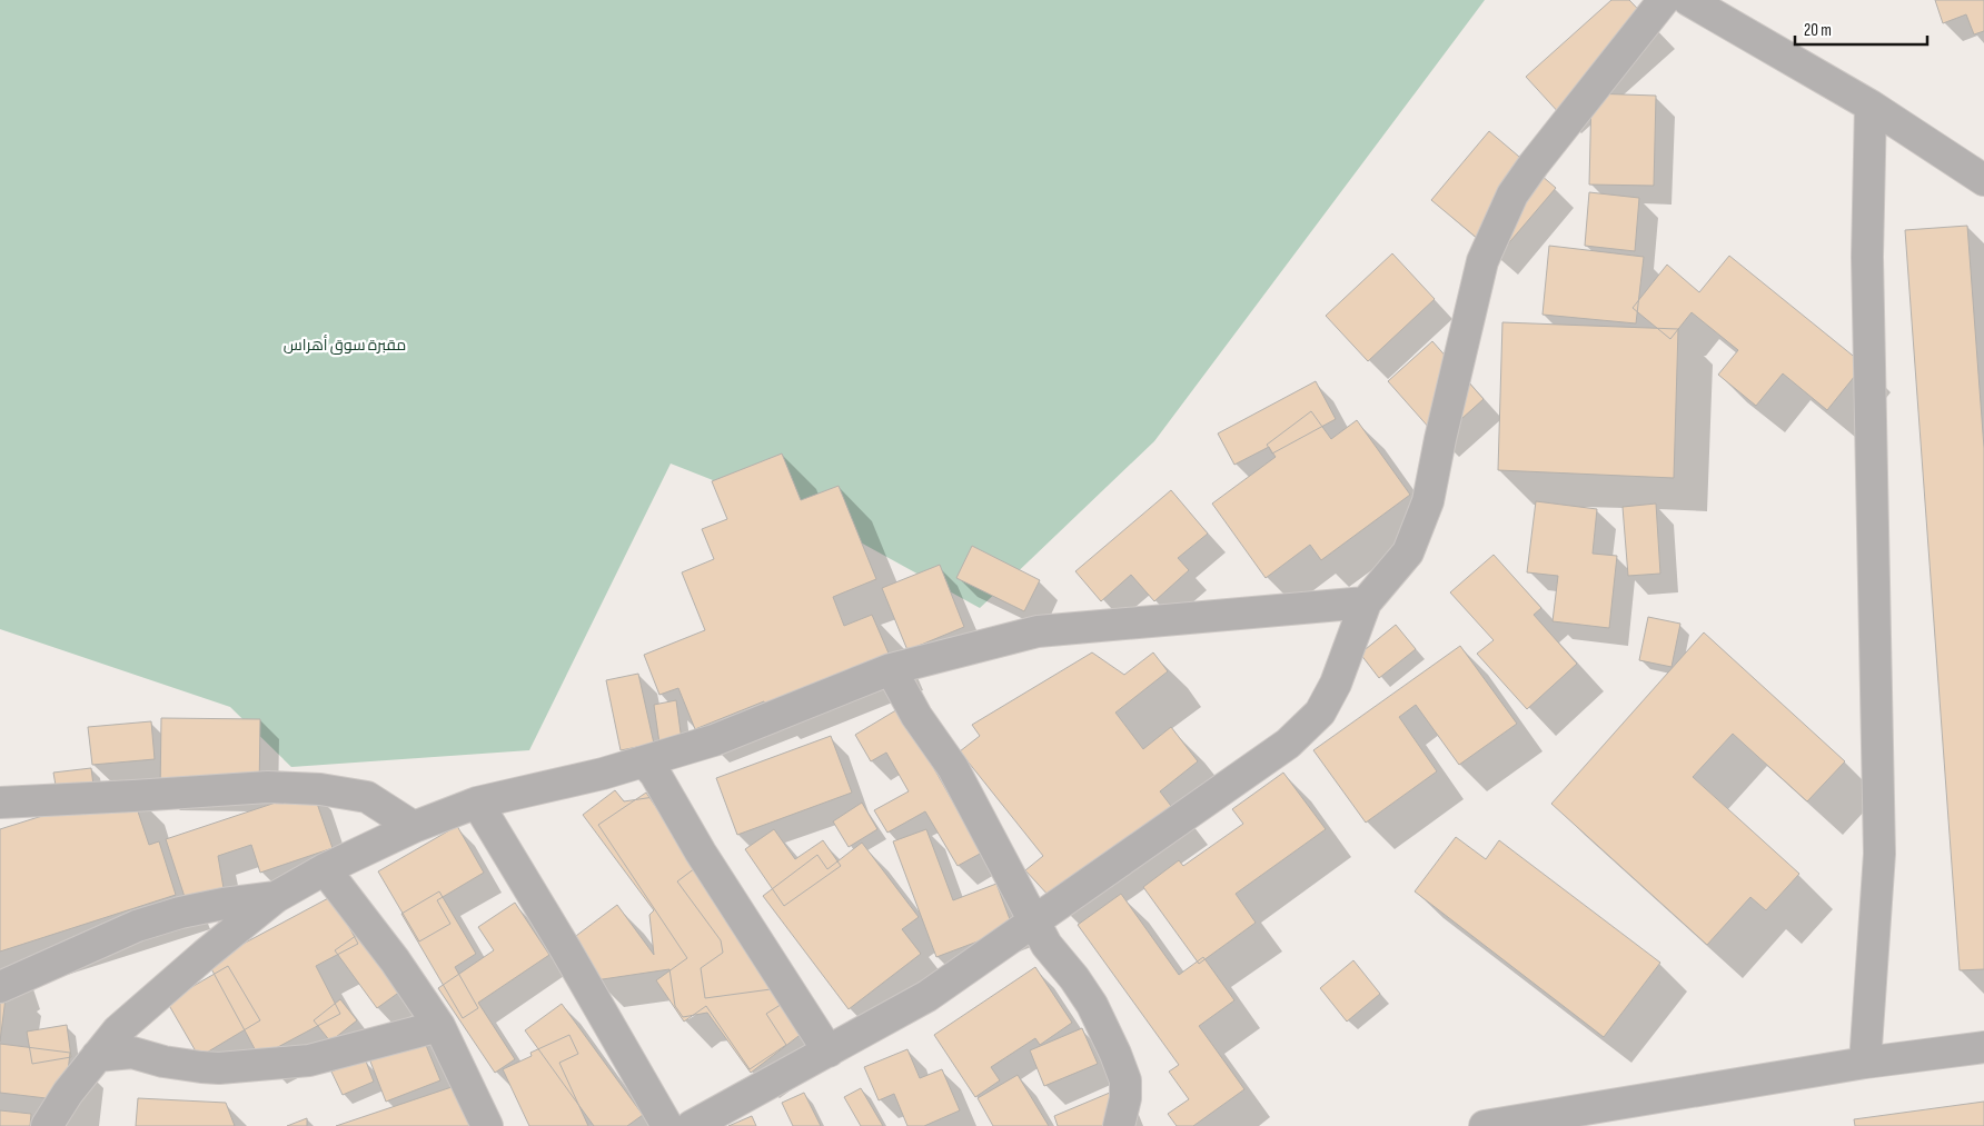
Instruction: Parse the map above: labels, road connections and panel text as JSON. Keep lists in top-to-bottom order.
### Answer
{
  "parks": ["مقبرة سوق أهراس"],
  "scale_bar": "20 m"
}
